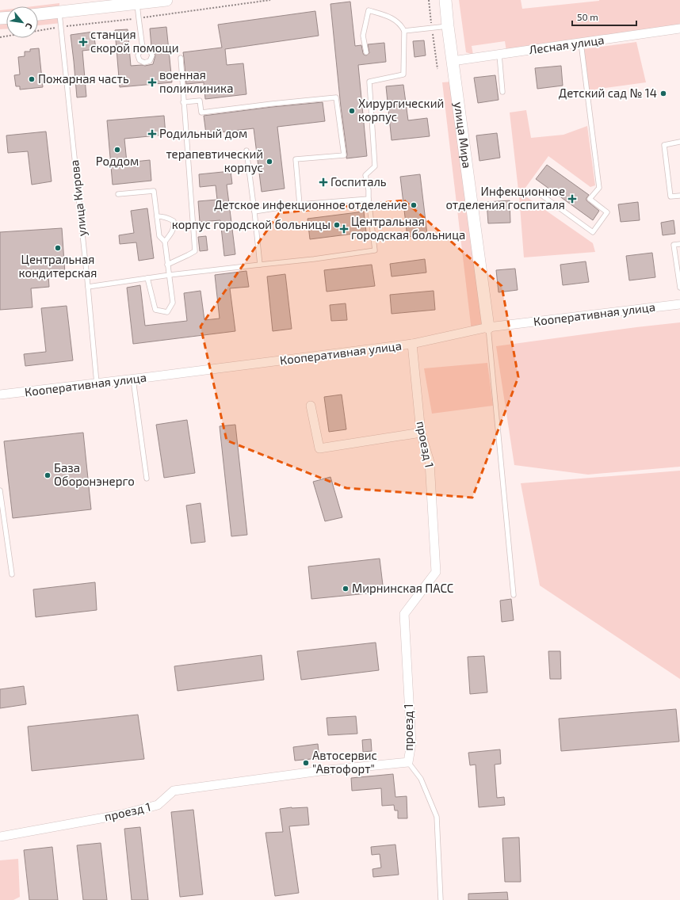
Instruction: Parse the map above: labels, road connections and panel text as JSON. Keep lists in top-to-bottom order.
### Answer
{
  "streets": {
    "street": [
      "Лесная улица",
      "улица Мира",
      "Кооперативная улица",
      "проезд 1"
    ],
    "lane": ["улица Кирова"]
  },
  "crossings": [
    ["Лесная улица", "улица Мира"],
    ["улица Мира", "Кооперативная улица"],
    ["улица Кирова", "Кооперативная улица"],
    ["Кооперативная улица", "проезд 1"]
  ],
  "places": {
    "health": [
      "станция скорой помощи",
      "военная поликлиника",
      "Родильный дом",
      "Госпиталь",
      "Инфекционное отделения госпиталя",
      "Центральная городская больница"
    ],
    "other": [
      "Пожарная часть",
      "Детский сад № 14",
      "Хирургический корпус",
      "Роддом",
      "терапевтический корпус",
      "Детское инфекционное отделение",
      "корпус городской больницы",
      "Центральная кондитерская",
      "База Оборонэнерго",
      "Мирнинская ПАСС",
      "Автосервис \"Автофорт\""
    ]
  },
  "scale_bar": "50 m",
  "north": "bottom right"
}
